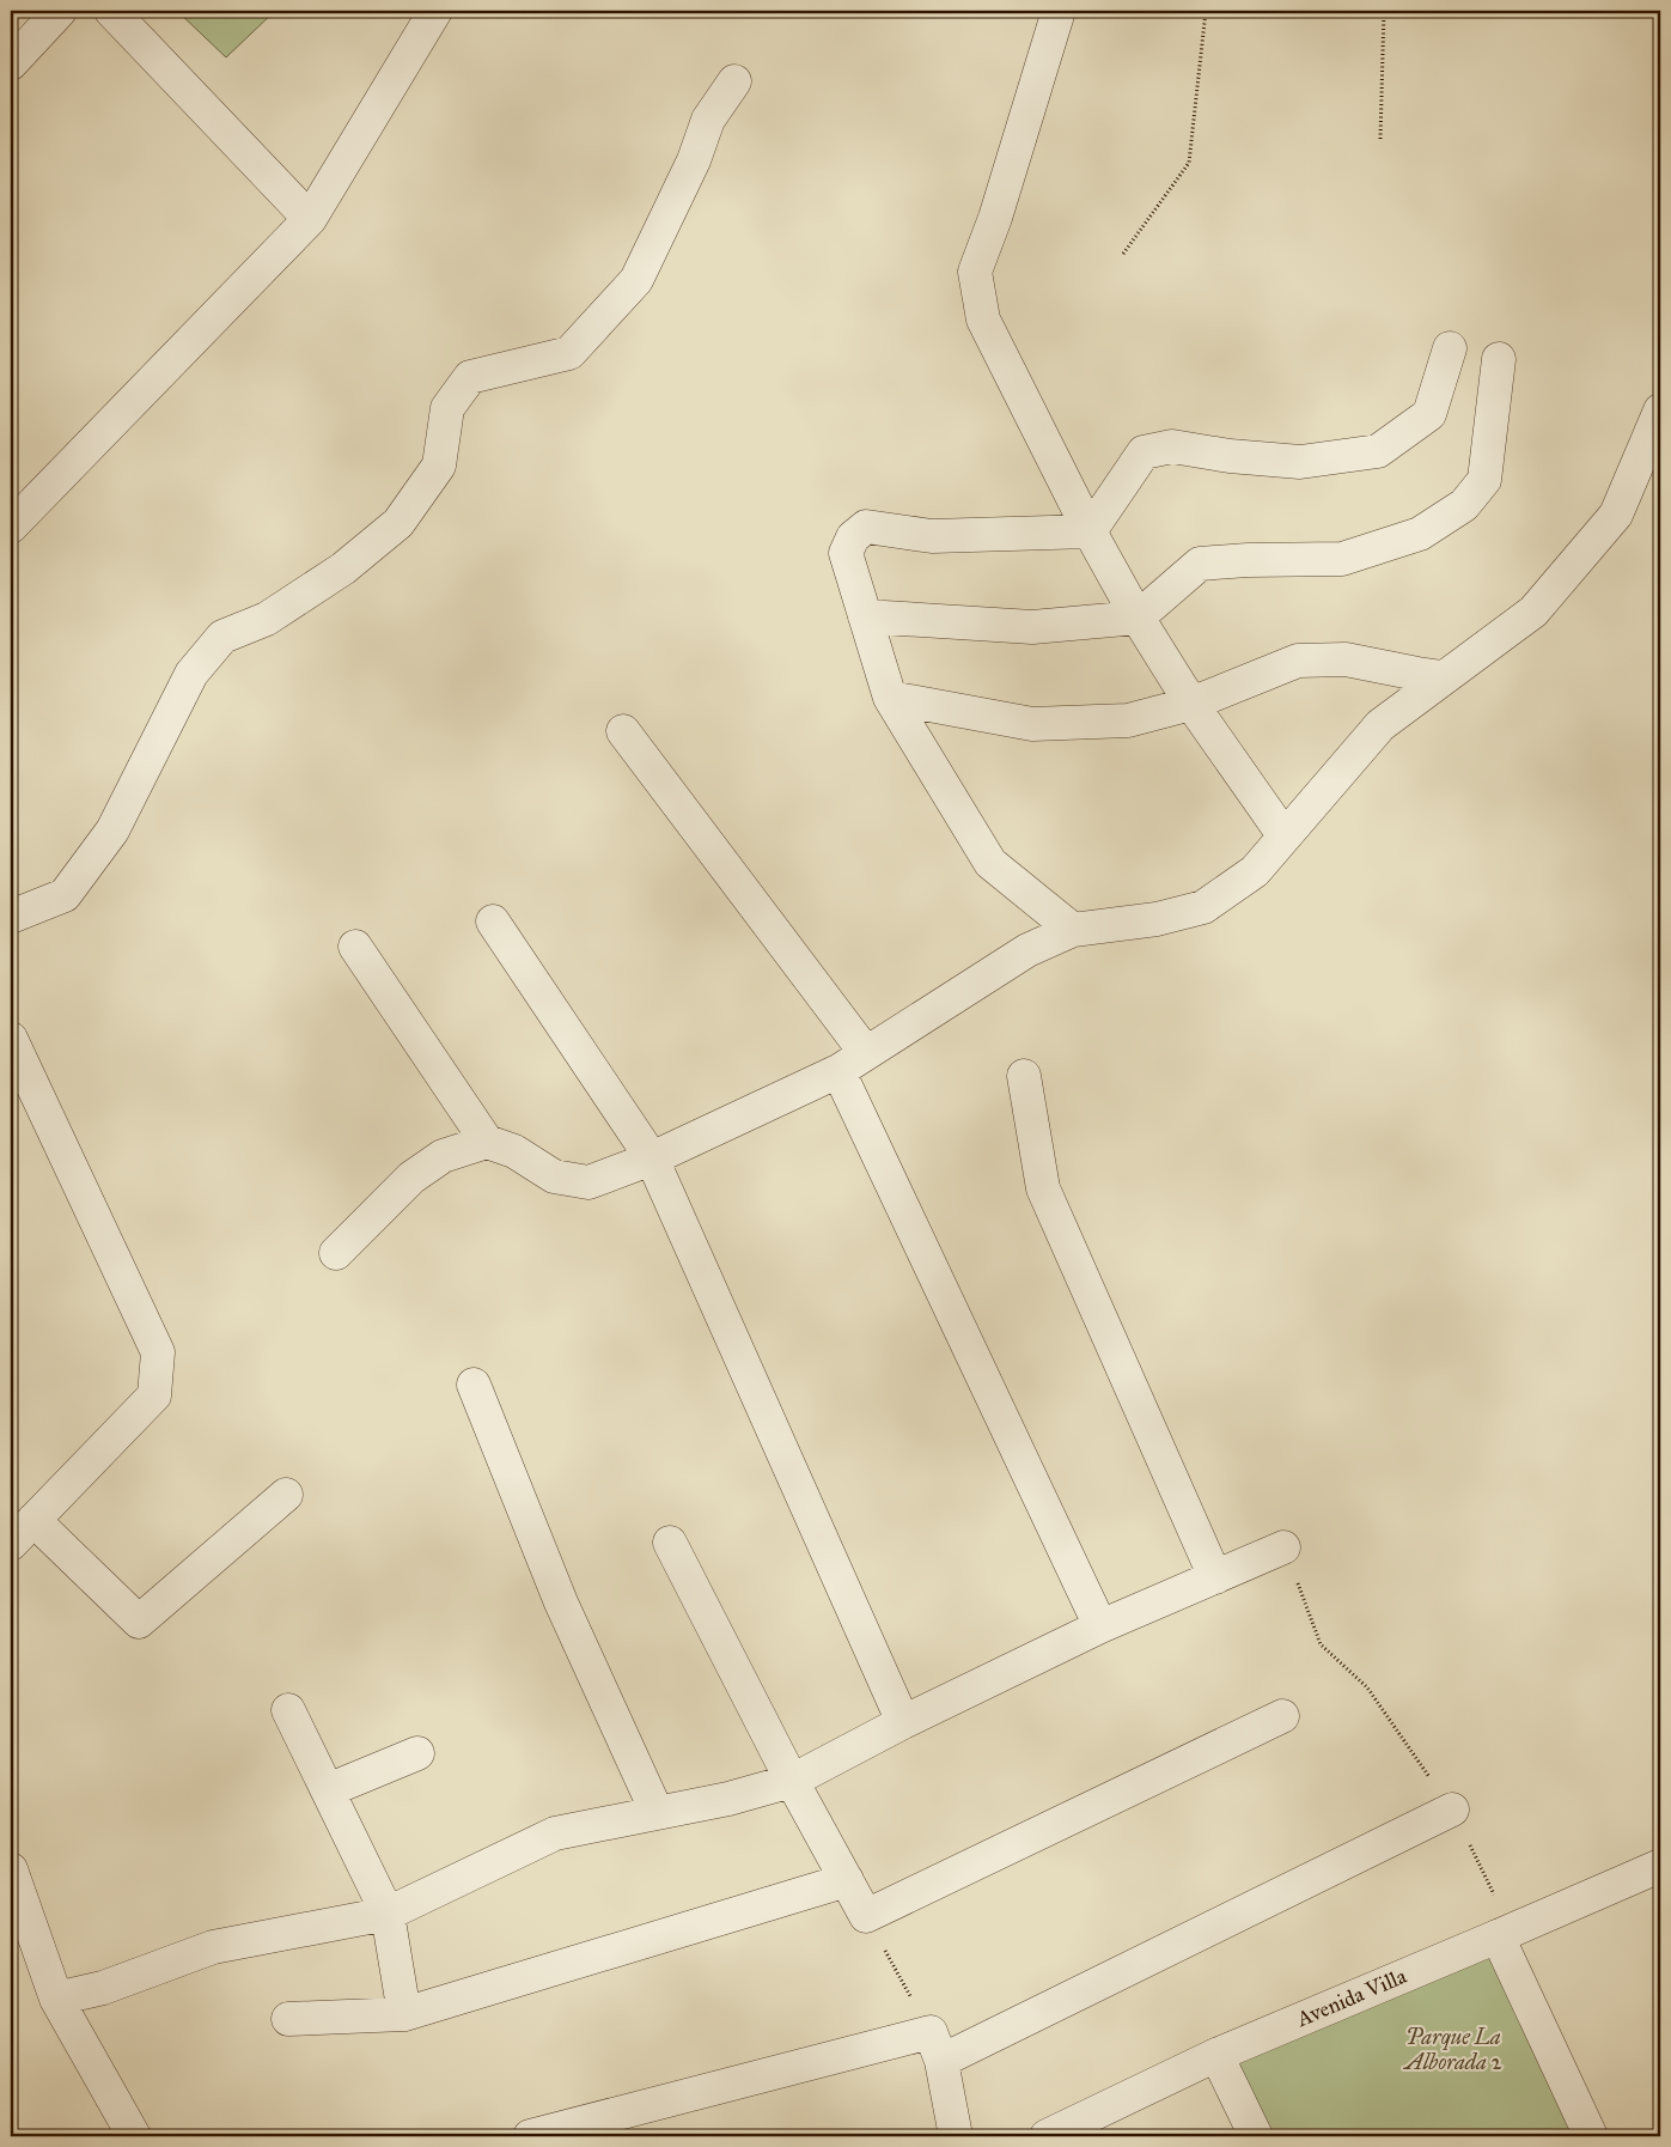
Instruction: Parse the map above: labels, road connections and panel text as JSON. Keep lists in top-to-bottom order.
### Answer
{
  "streets": {
    "street": ["Avenida Villa"]
  },
  "parks": ["Parque La Alborada 2"]
}
